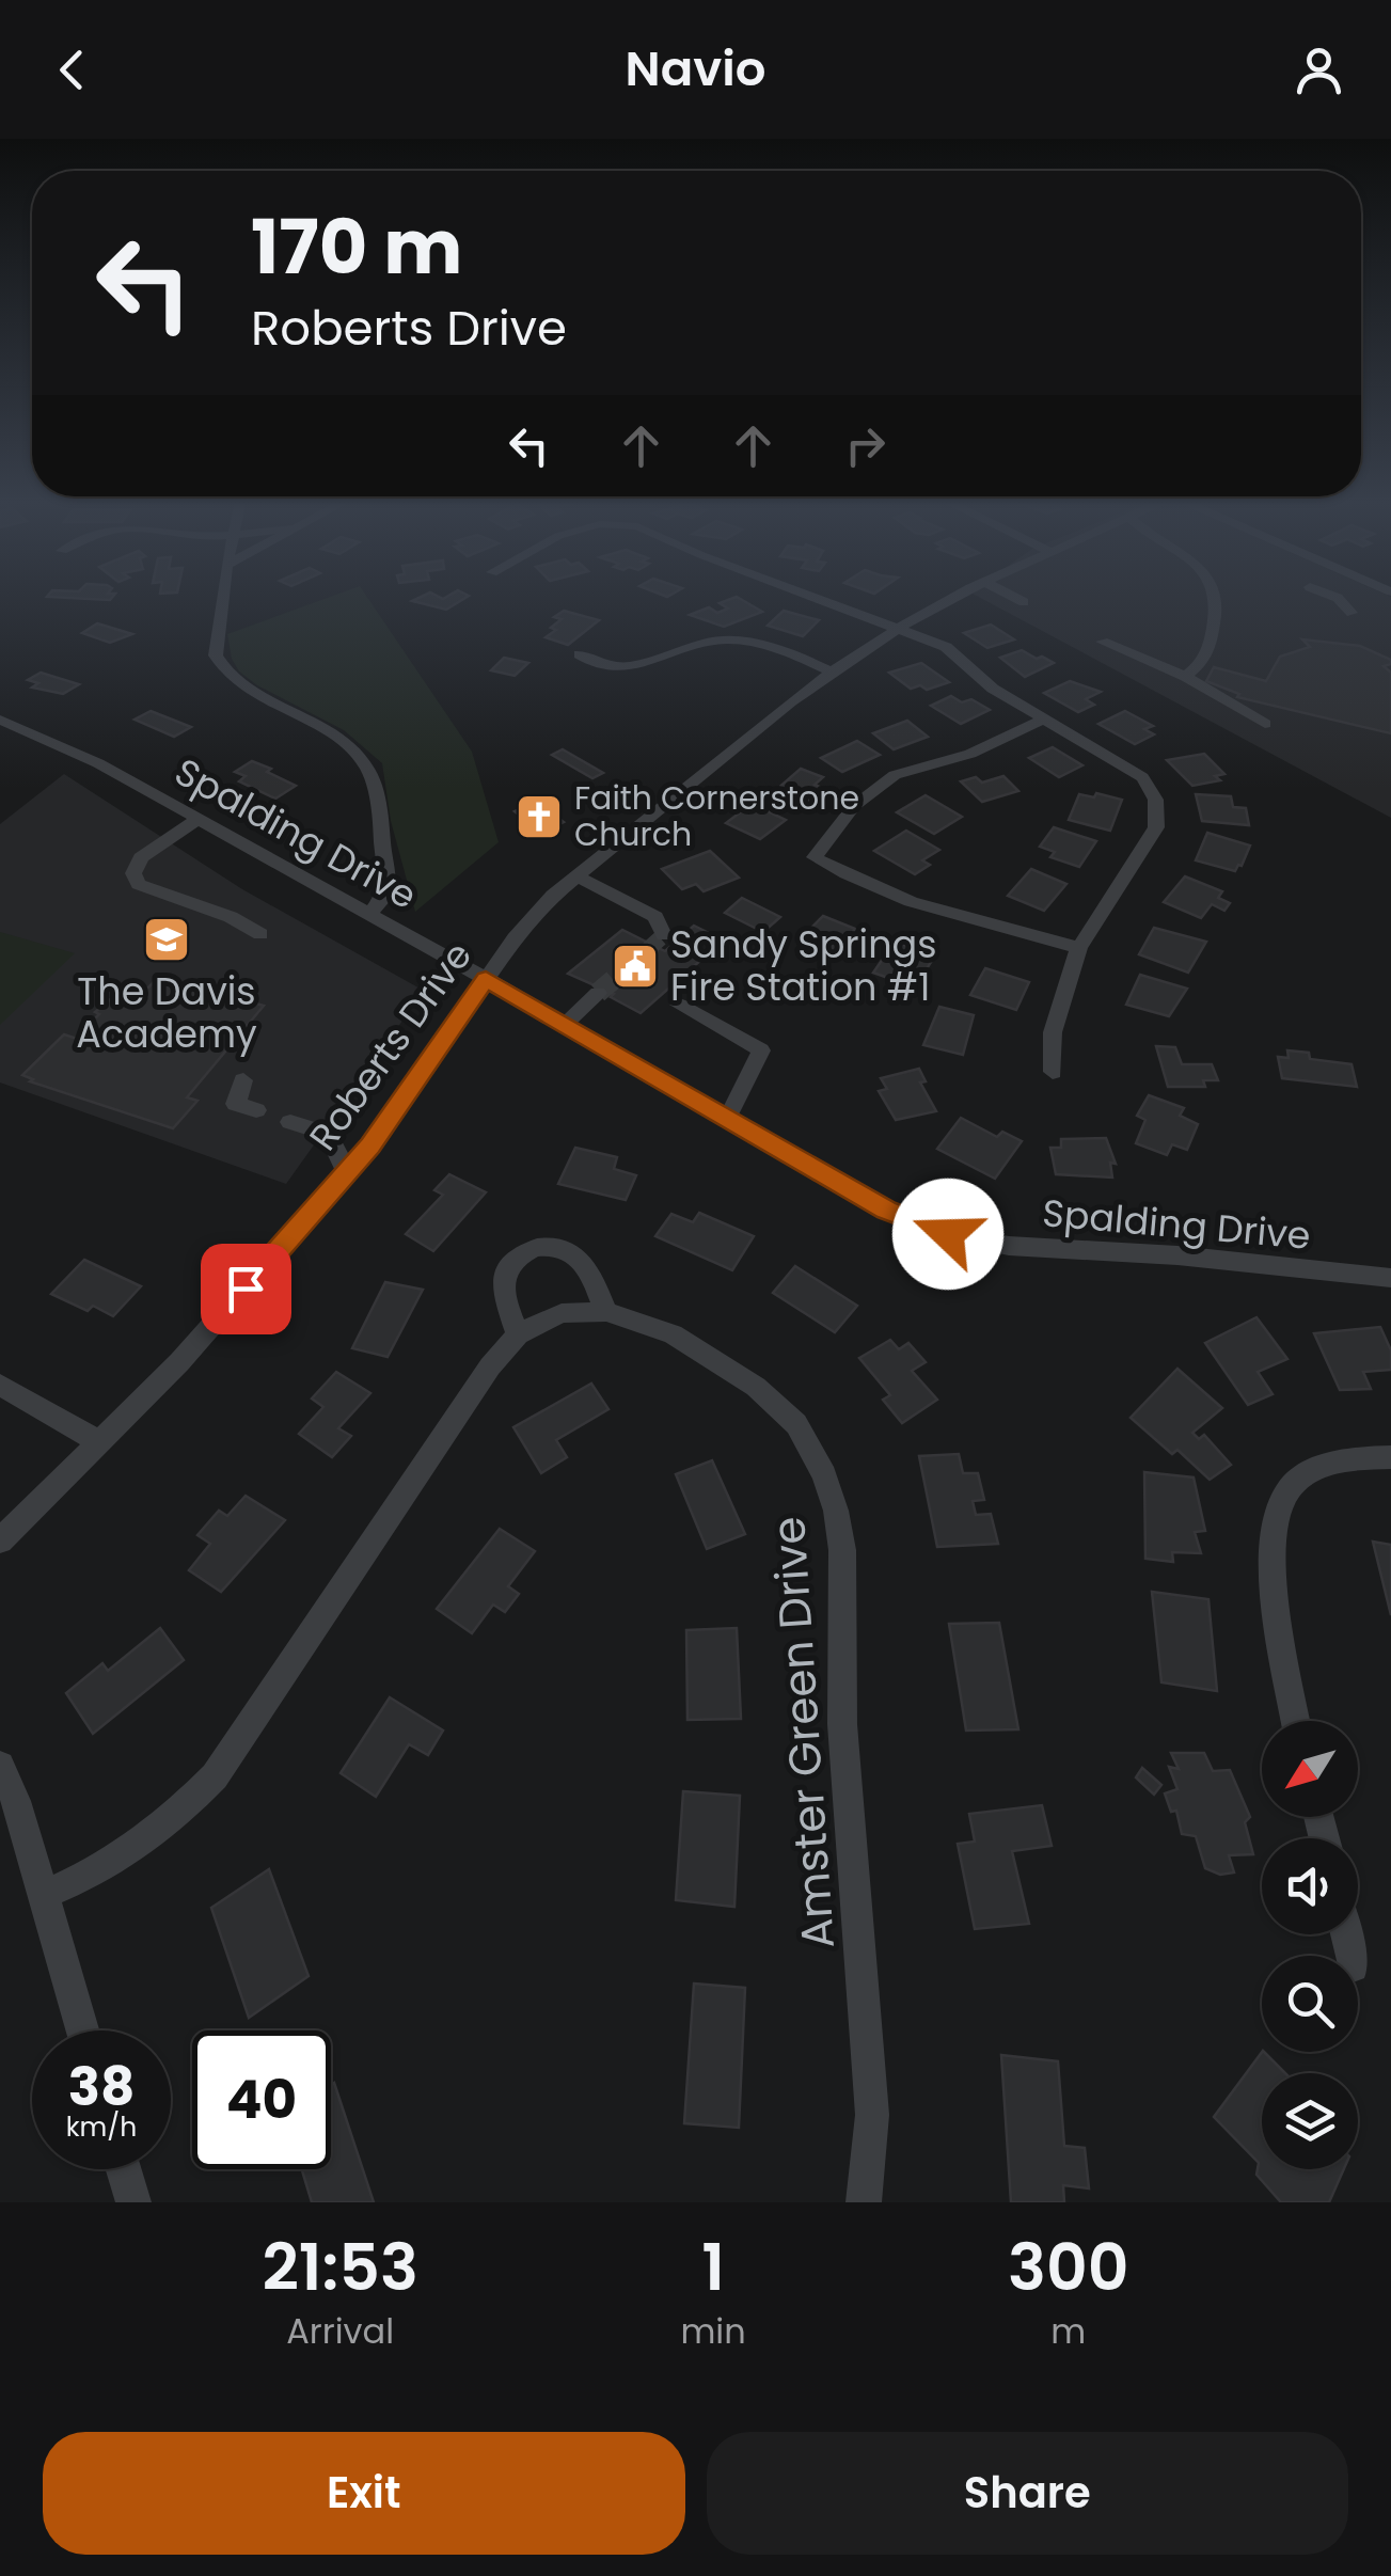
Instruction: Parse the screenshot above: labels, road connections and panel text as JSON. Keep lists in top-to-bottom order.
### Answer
{
  "streets": {
    "street": ["Spalding Drive", "Roberts Drive", "Amster Green Drive"]
  },
  "crossings": [
    ["Spalding Drive", "Roberts Drive"]
  ],
  "places": {
    "church": ["Faith Cornerstone Church"],
    "school or university": ["The Davis Academy"],
    "public building": ["Sandy Springs Fire Station #1"]
  },
  "north": "bottom left",
  "page": {
    "header": "Navio",
    "turn": ["170 m", "Roberts Drive"],
    "speed": "38 km/h",
    "limit": "40",
    "eta": [
      "21:53",
      "Arrival",
      "1",
      "min",
      "300",
      "m"
    ],
    "buttons": ["Exit", "Share"]
  }
}
